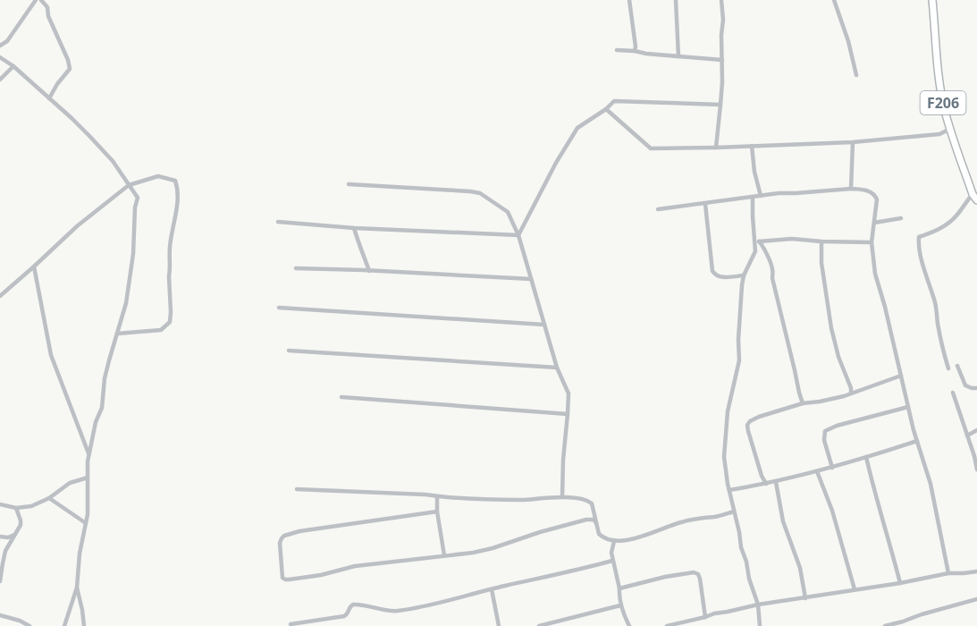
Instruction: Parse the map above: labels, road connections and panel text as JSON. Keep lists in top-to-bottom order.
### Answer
{
  "streets": {
    "main road": ["F206"]
  }
}
